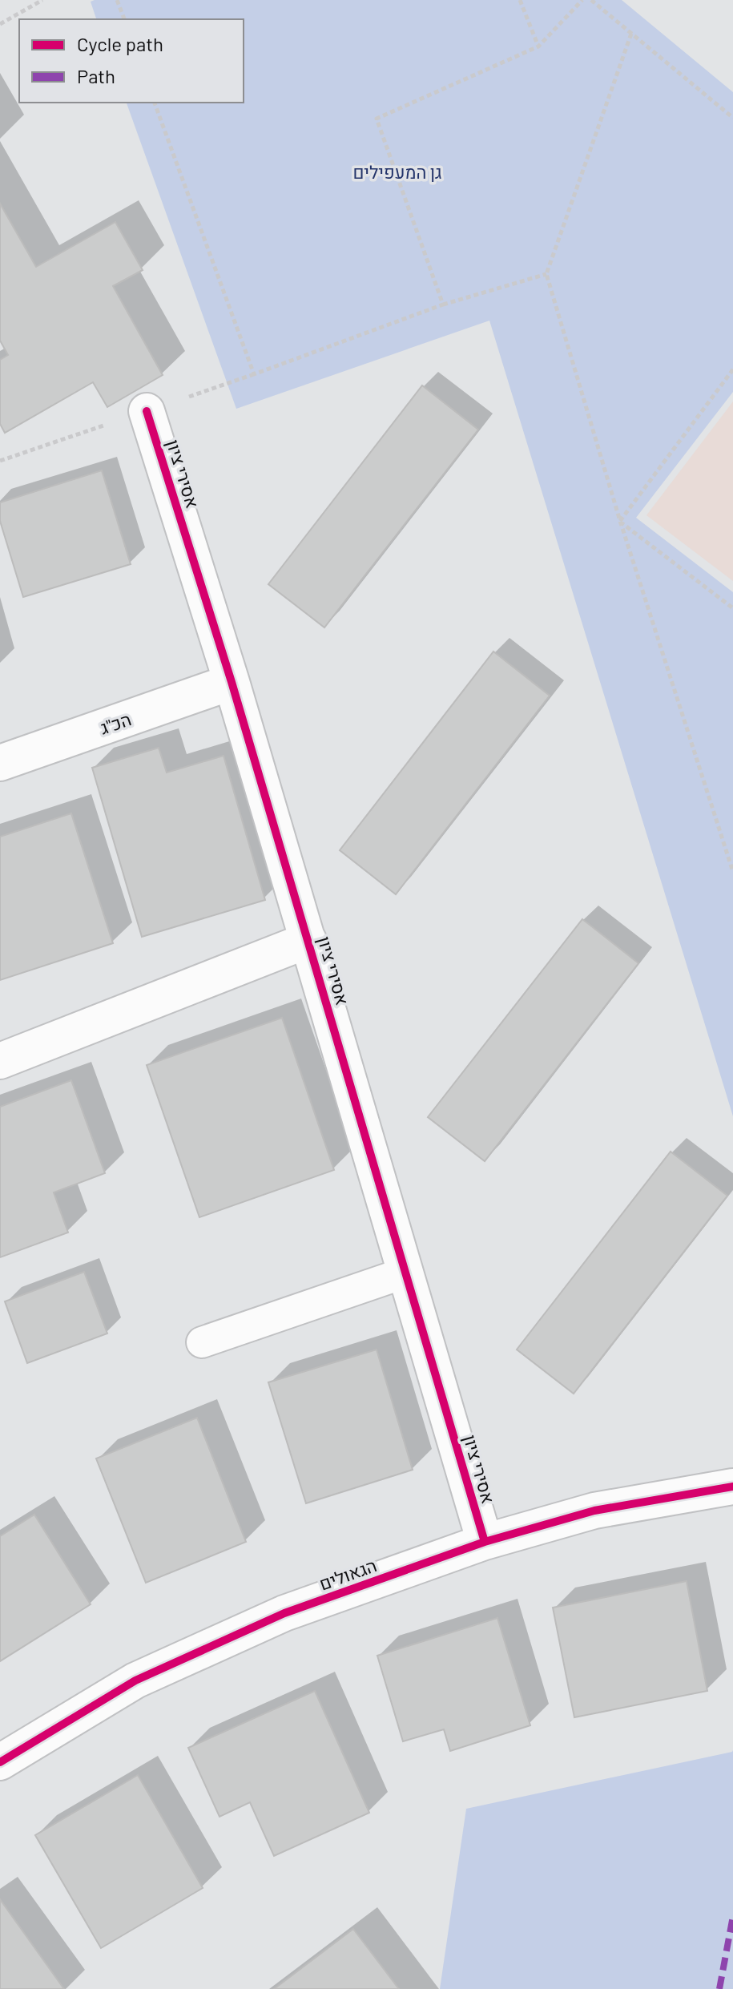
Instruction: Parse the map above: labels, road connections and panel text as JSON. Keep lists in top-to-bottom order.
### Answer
{
  "streets": {
    "street": ["אסירי ציון", "הכ\"ג", "הגאולים"]
  },
  "crossings": [
    ["אסירי ציון", "הכ\"ג"],
    ["אסירי ציון", "הגאולים"]
  ],
  "parks": ["גן המעפילים"],
  "legend": ["Cycle path", "Path"]
}
